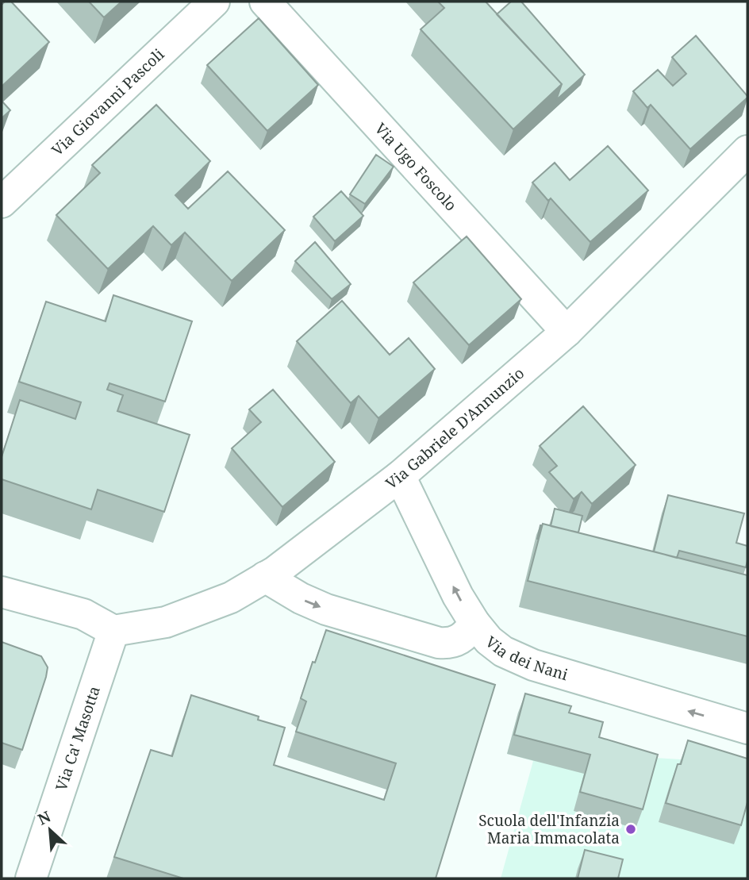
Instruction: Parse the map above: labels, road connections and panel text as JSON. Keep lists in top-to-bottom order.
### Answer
{
  "streets": {
    "street": [
      "Via Giovanni Pascoli",
      "Via Ugo Foscolo",
      "Via Gabriele D'Annunzio",
      "Via dei Nani",
      "Via Ca' Masotta"
    ]
  },
  "crossings": [
    ["Via Ugo Foscolo", "Via Gabriele D'Annunzio"],
    ["Via Gabriele D'Annunzio", "Via dei Nani"],
    ["Via Gabriele D'Annunzio", "Via Ca' Masotta"]
  ],
  "one_way": ["Via dei Nani"],
  "places": ["Scuola dell'Infanzia Maria Immacolata"],
  "north": "top left"
}
